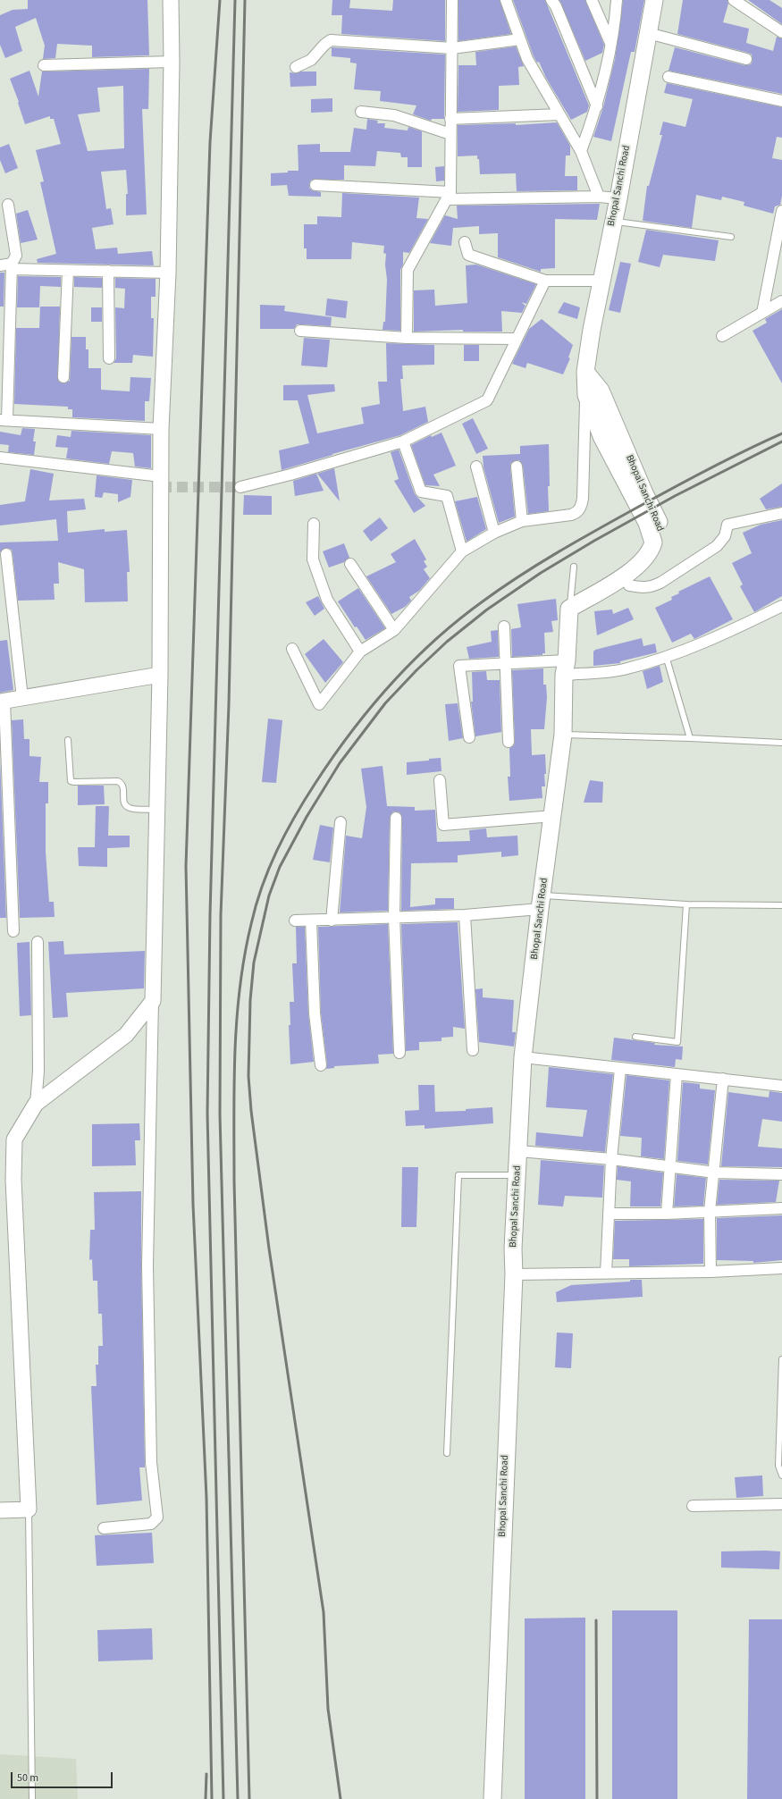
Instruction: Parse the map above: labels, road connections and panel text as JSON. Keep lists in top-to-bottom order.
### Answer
{
  "streets": {
    "main road": ["Bhopal Sanchi Road"]
  },
  "scale_bar": "50 m"
}
